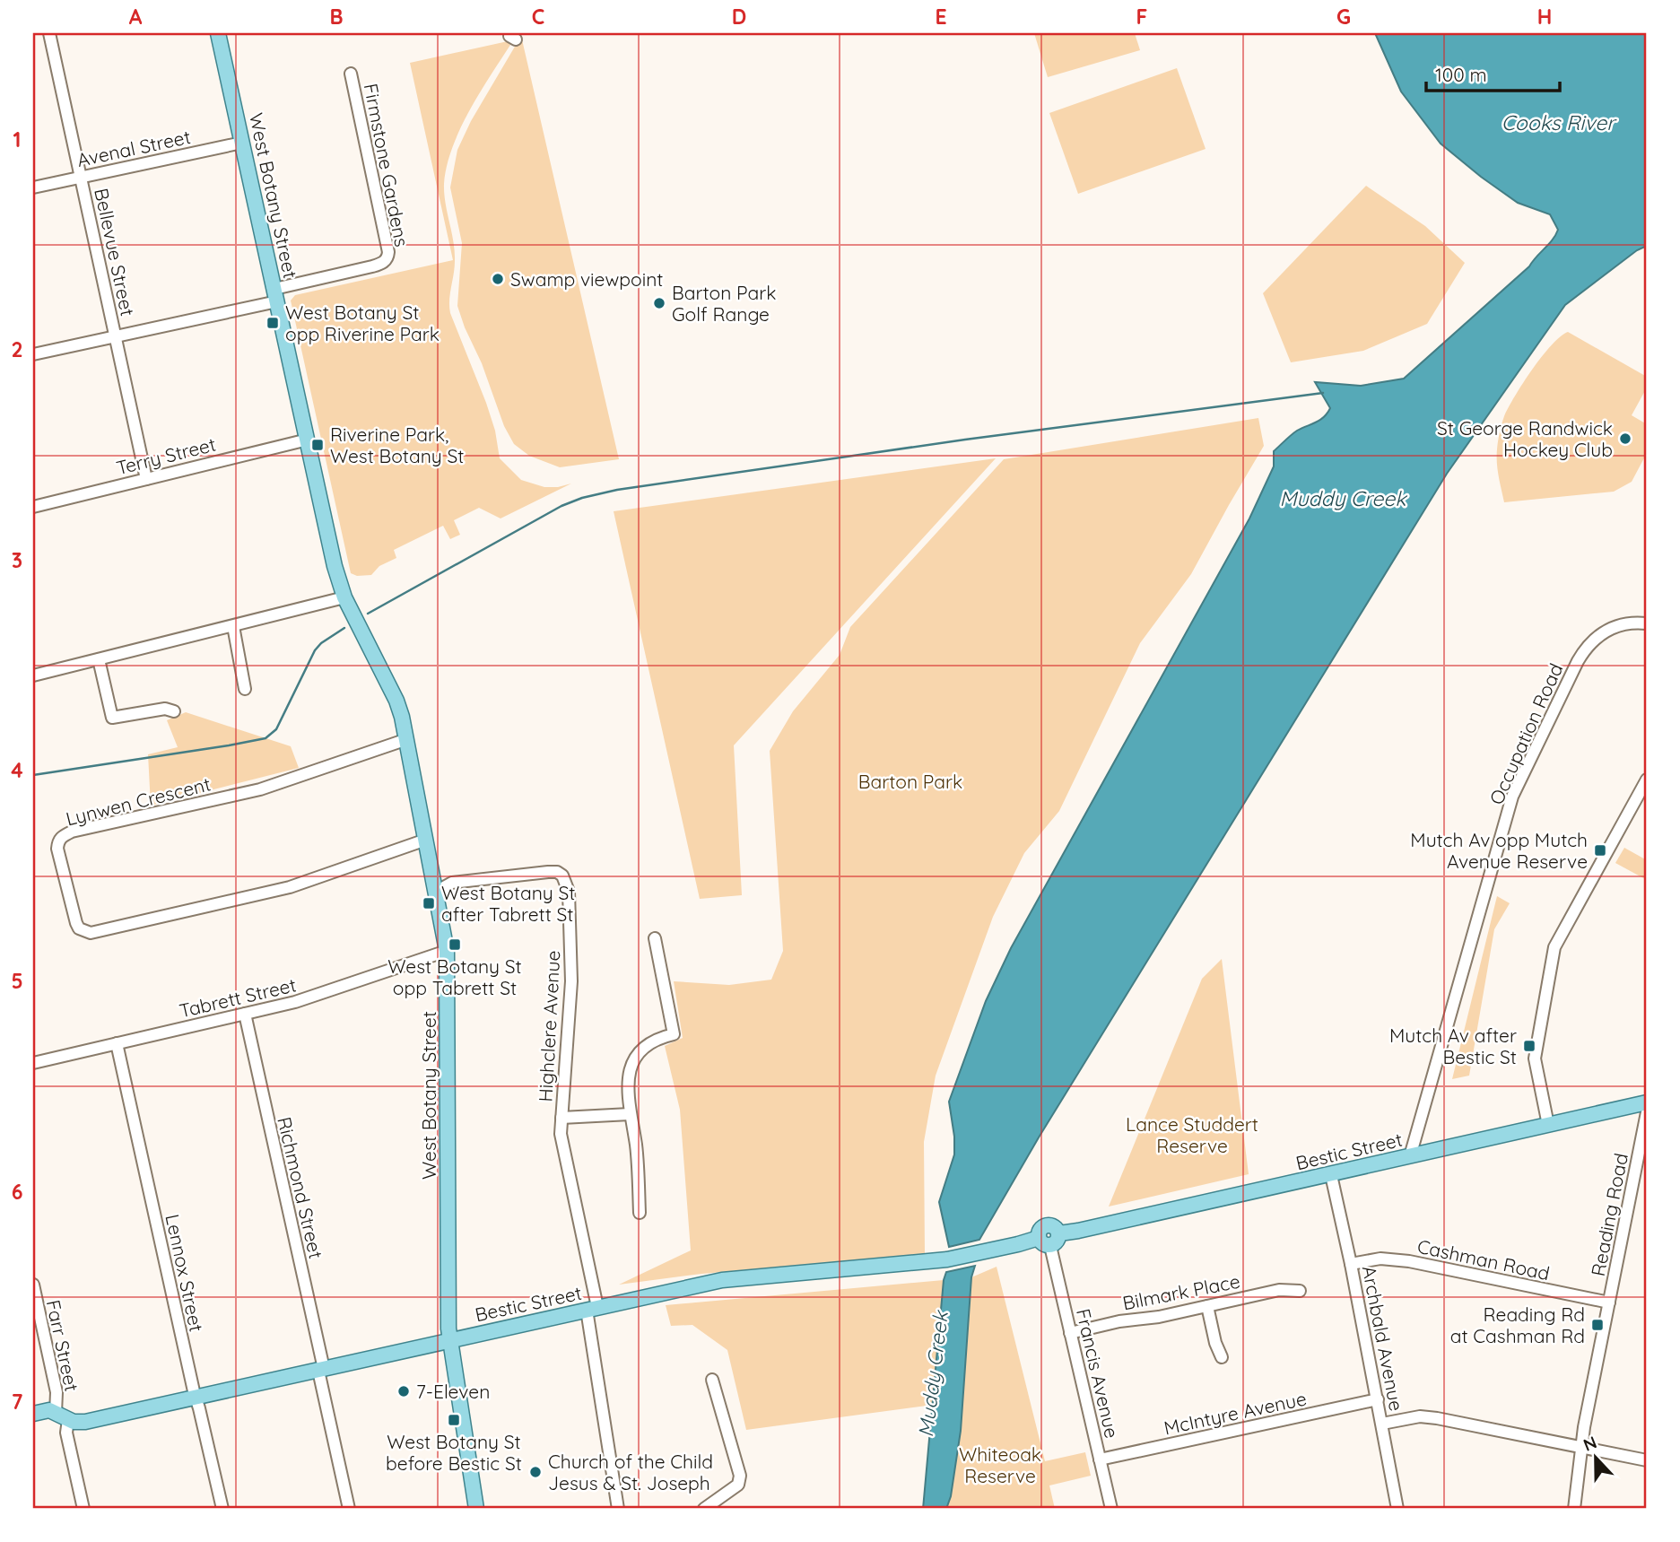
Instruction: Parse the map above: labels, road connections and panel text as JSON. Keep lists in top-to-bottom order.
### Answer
{
  "streets": {
    "main road": ["West Botany Street", "Bestic Street"],
    "street": [
      "Avenal Street",
      "Firmstone Gardens",
      "Bellevue Street",
      "Terry Street",
      "Occupation Road",
      "Lynwen Crescent",
      "Tabrett Street",
      "Highclere Avenue",
      "Richmond Street",
      "Reading Road",
      "Cashman Road",
      "Lennox Street",
      "Bilmark Place",
      "Archbald Avenue",
      "Farr Street",
      "Francis Avenue",
      "McIntyre Avenue"
    ]
  },
  "crossings": [
    ["Avenal Street", "West Botany Street"],
    ["Avenal Street", "Bellevue Street"],
    ["Firmstone Gardens", "West Botany Street"],
    ["West Botany Street", "Terry Street"],
    ["West Botany Street", "Lynwen Crescent"],
    ["West Botany Street", "Tabrett Street"],
    ["West Botany Street", "Highclere Avenue"],
    ["West Botany Street", "Bestic Street"],
    ["Bellevue Street", "Terry Street"],
    ["Occupation Road", "Bestic Street"],
    ["Tabrett Street", "Richmond Street"],
    ["Tabrett Street", "Lennox Street"],
    ["Highclere Avenue", "Bestic Street"],
    ["Bestic Street", "Richmond Street"],
    ["Bestic Street", "Lennox Street"],
    ["Bestic Street", "Archbald Avenue"],
    ["Bestic Street", "Farr Street"],
    ["Bestic Street", "Francis Avenue"],
    ["Reading Road", "Cashman Road"],
    ["Cashman Road", "Archbald Avenue"],
    ["Bilmark Place", "Francis Avenue"],
    ["Archbald Avenue", "McIntyre Avenue"],
    ["Francis Avenue", "McIntyre Avenue"]
  ],
  "water": ["Cooks River", "Muddy Creek"],
  "parks": ["Barton Park", "Lance Studdert Reserve", "Whiteoak Reserve"],
  "places": {
    "other": [
      "Swamp viewpoint",
      "Barton Park Golf Range",
      "St George Randwick Hockey Club",
      "7-Eleven",
      "Church of the Child Jesus & St. Joseph"
    ],
    "transit": [
      "West Botany St opp Riverine Park",
      "Riverine Park, West Botany St",
      "Mutch Av opp Mutch Avenue Reserve",
      "West Botany St after Tabrett St",
      "West Botany St opp Tabrett St",
      "Mutch Av after Bestic St",
      "Reading Rd at Cashman Rd",
      "West Botany St before Bestic St"
    ]
  },
  "scale_bar": "100 m",
  "north": "top",
  "grid": {
    "columns": [
      "A",
      "B",
      "C",
      "D",
      "E",
      "F",
      "G",
      "H"
    ],
    "rows": [
      "1",
      "2",
      "3",
      "4",
      "5",
      "6",
      "7"
    ]
  }
}
